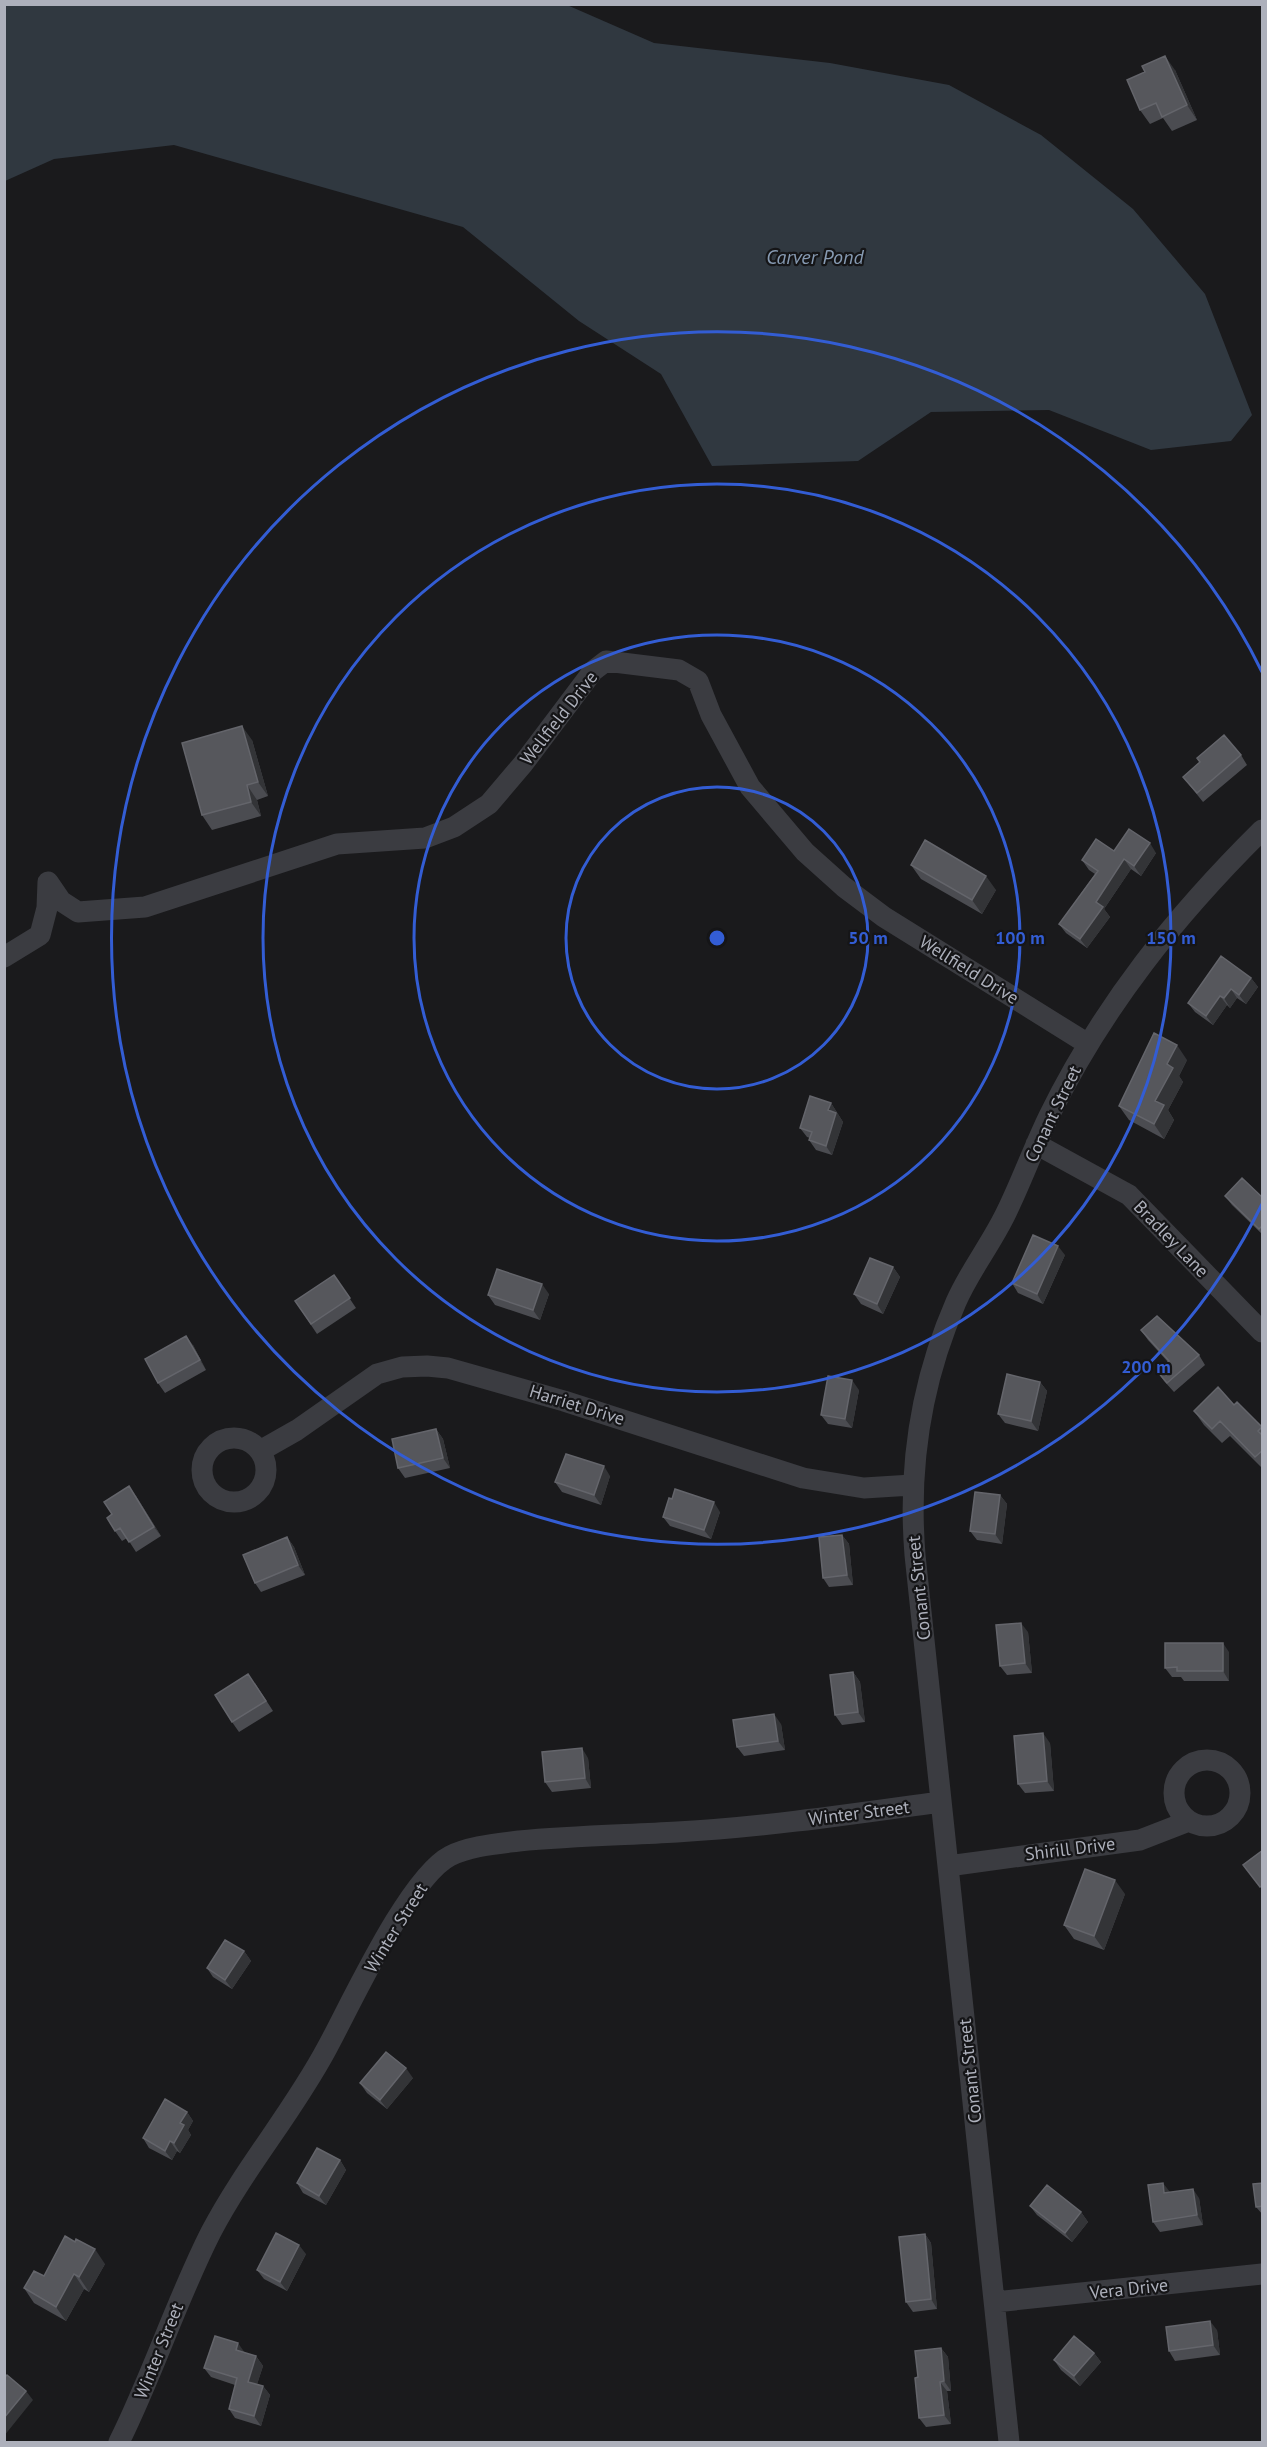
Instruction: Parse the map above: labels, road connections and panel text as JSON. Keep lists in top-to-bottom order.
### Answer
{
  "streets": {
    "street": [
      "Wellfield Drive",
      "Conant Street",
      "Bradley Lane",
      "Harriet Drive",
      "Winter Street",
      "Shirill Drive",
      "Vera Drive"
    ]
  },
  "crossings": [
    ["Wellfield Drive", "Conant Street"],
    ["Conant Street", "Bradley Lane"],
    ["Conant Street", "Harriet Drive"],
    ["Conant Street", "Winter Street"],
    ["Conant Street", "Shirill Drive"],
    ["Conant Street", "Vera Drive"]
  ],
  "water": ["Carver Pond"],
  "rings": [
    "50 m",
    "100 m",
    "150 m",
    "200 m"
  ]
}
